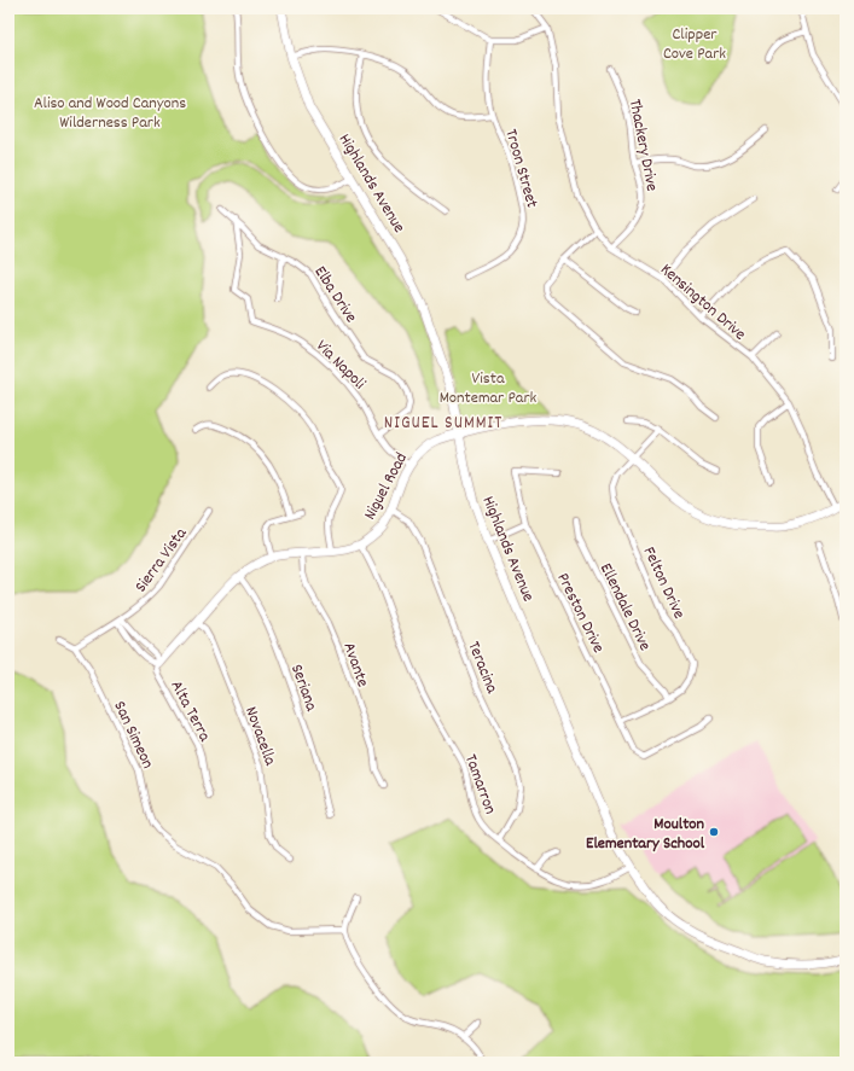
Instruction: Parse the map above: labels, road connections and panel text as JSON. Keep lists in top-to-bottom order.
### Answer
{
  "streets": {
    "main road": ["Highlands Avenue", "Niguel Road"],
    "street": [
      "Thackery Drive",
      "Troon Street",
      "Elba Drive",
      "Kensington Drive",
      "Via Napoli",
      "Sierra Vista",
      "Felton Drive",
      "Ellendale Drive",
      "Preston Drive",
      "Avante",
      "Teracina",
      "Seriana",
      "Alta Terra",
      "San Simeon",
      "Novacella",
      "Tamarron"
    ]
  },
  "crossings": [
    ["Thackery Drive", "Kensington Drive"],
    ["Highlands Avenue", "Niguel Road"],
    ["Highlands Avenue", "Tamarron"],
    ["Elba Drive", "Via Napoli"],
    ["Kensington Drive", "Niguel Road"],
    ["Via Napoli", "Niguel Road"],
    ["Niguel Road", "Felton Drive"],
    ["Niguel Road", "Avante"],
    ["Niguel Road", "Teracina"],
    ["Niguel Road", "Seriana"],
    ["Niguel Road", "Alta Terra"],
    ["Niguel Road", "Novacella"],
    ["Niguel Road", "Tamarron"],
    ["Sierra Vista", "Alta Terra"],
    ["Sierra Vista", "San Simeon"],
    ["Felton Drive", "Ellendale Drive"],
    ["Felton Drive", "Preston Drive"],
    ["Teracina", "Tamarron"]
  ],
  "districts": ["NIGUEL SUMMIT"],
  "parks": ["Clipper Cove Park", "Aliso and Wood Canyons Wilderness Park", "Vista Montemar Park"],
  "places": ["Moulton Elementary School"]
}
